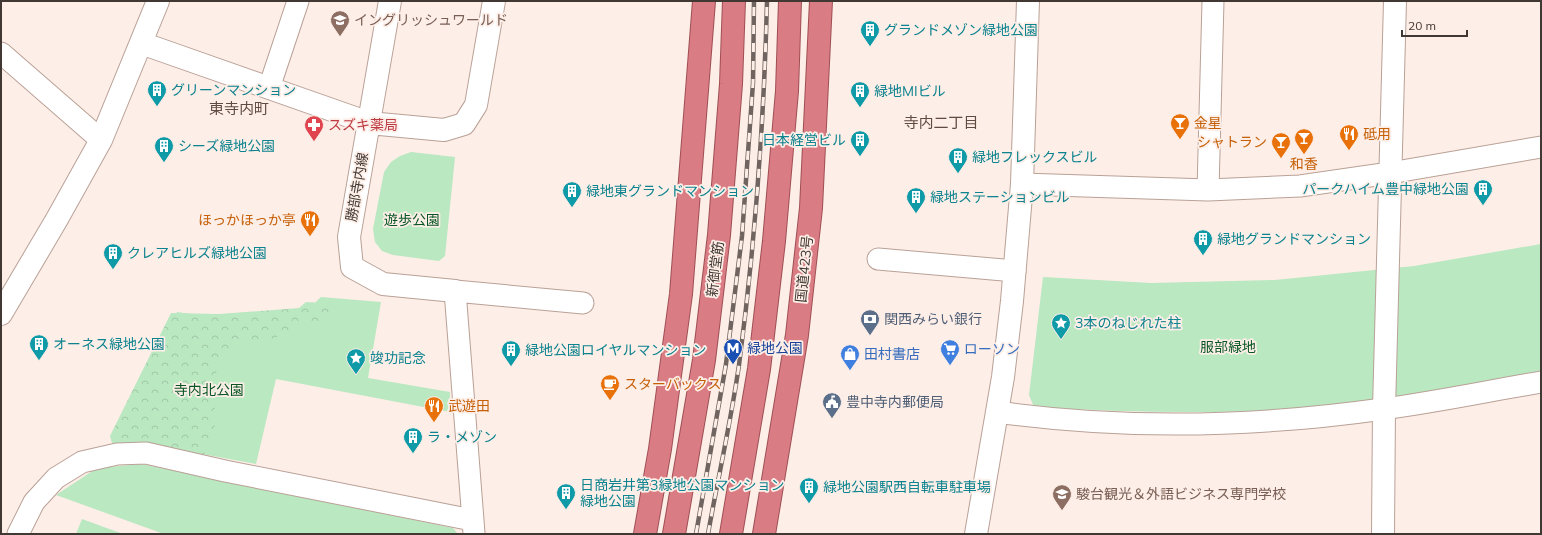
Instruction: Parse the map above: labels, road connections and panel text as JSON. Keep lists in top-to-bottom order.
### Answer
{
  "streets": {
    "highway": ["新御堂筋", "国道423号"],
    "street": ["勝部寺内線"]
  },
  "districts": ["東寺内町", "寺内二丁目"],
  "parks": ["遊歩公園", "服部緑地", "寺内北公園"],
  "places": {
    "school or university": ["イングリッシュワールド", "駿台観光＆外語ビジネス専門学校"],
    "building": [
      "グランドメゾン緑地公園",
      "グリーンマンション",
      "緑地MIビル",
      "日本経営ビル",
      "シーズ緑地公園",
      "緑地フレックスビル",
      "パークハイム豊中緑地公園",
      "緑地東グランドマンション",
      "緑地ステーションビル",
      "緑地グランドマンション",
      "クレアヒルズ緑地公園",
      "オーネス緑地公園",
      "緑地公園ロイヤルマンション",
      "ラ・メゾン",
      "緑地公園駅西自転車駐車場",
      "日商岩井第3緑地公園マンション 緑地公園"
    ],
    "bar": ["金星", "和香", "シャトラン"],
    "pharmacy": ["スズキ薬局"],
    "restaurant": ["砥用", "ほっかほっか亭", "武遊田"],
    "bank": ["関西みらい銀行"],
    "place": ["3本のねじれた柱", "竣功記念"],
    "metro station": ["緑地公園"],
    "supermarket": ["ローソン"],
    "shop": ["田村書店"],
    "cafe": ["スターバックス"],
    "public building": ["豊中寺内郵便局"]
  },
  "scale_bar": "20 m"
}
